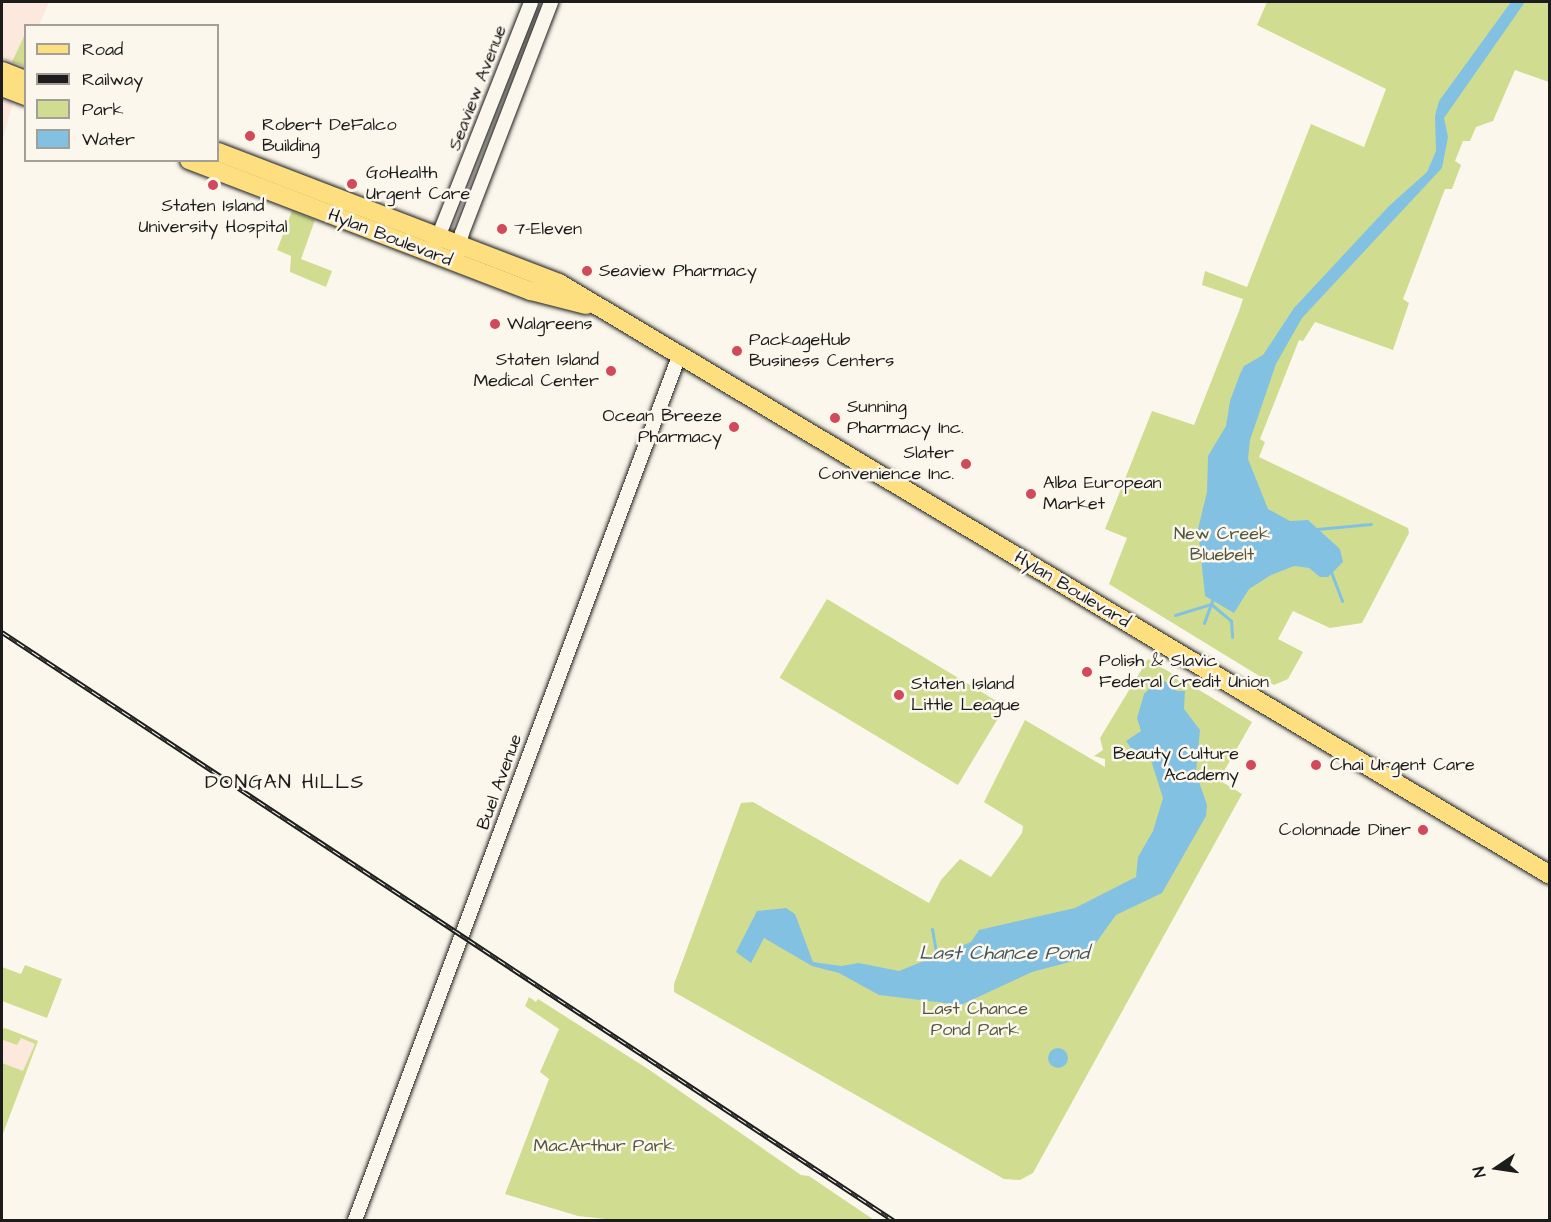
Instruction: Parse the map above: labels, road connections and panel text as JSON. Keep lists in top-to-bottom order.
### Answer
{
  "streets": {
    "main road": ["Hylan Boulevard"],
    "street": ["Seaview Avenue", "Buel Avenue"]
  },
  "crossings": [
    ["Seaview Avenue", "Hylan Boulevard"],
    ["Hylan Boulevard", "Buel Avenue"]
  ],
  "districts": ["DONGAN HILLS"],
  "water": ["Last Chance Pond"],
  "parks": ["New Creek Bluebelt", "Last Chance Pond Park", "MacArthur Park"],
  "places": [
    "Robert DeFalco Building",
    "GoHealth Urgent Care",
    "Staten Island University Hospital",
    "7-Eleven",
    "Seaview Pharmacy",
    "Walgreens",
    "PackageHub Business Centers",
    "Staten Island Medical Center",
    "Sunning Pharmacy Inc.",
    "Ocean Breeze Pharmacy",
    "Slater Convenience Inc.",
    "Alba European Market",
    "Polish & Slavic Federal Credit Union",
    "Staten Island Little League",
    "Beauty Culture Academy",
    "Chai Urgent Care",
    "Colonnade Diner"
  ],
  "legend": [
    "Road",
    "Railway",
    "Park",
    "Water"
  ],
  "north": "left"
}
